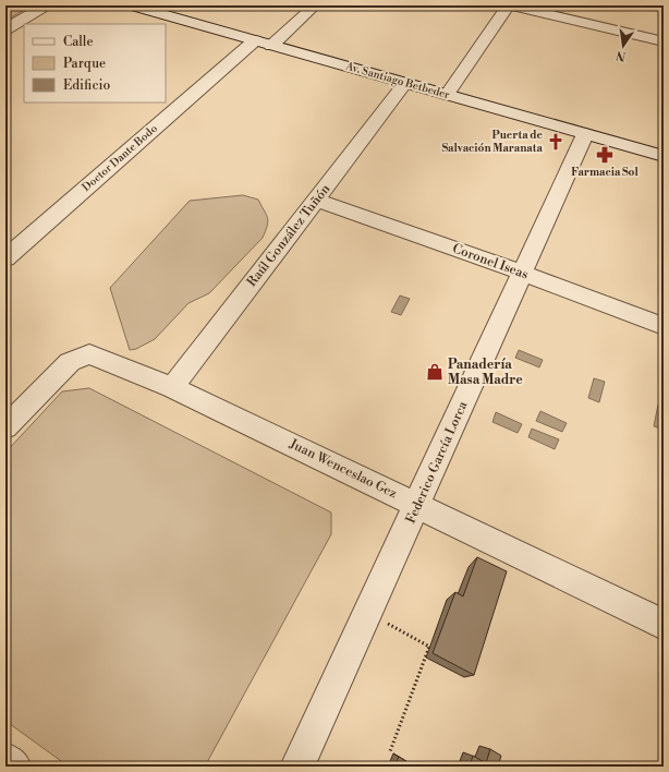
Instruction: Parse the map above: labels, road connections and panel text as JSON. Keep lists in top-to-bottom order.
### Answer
{
  "streets": {
    "street": [
      "Av. Santiago Betbeder",
      "Doctor Dante Bodo",
      "Raúl González Tuñón",
      "Coronel Iseas",
      "Federico García Lorca",
      "Juan Wenceslao Gez"
    ]
  },
  "crossings": [
    ["Av. Santiago Betbeder", "Doctor Dante Bodo"],
    ["Av. Santiago Betbeder", "Raúl González Tuñón"],
    ["Av. Santiago Betbeder", "Federico García Lorca"],
    ["Raúl González Tuñón", "Coronel Iseas"],
    ["Raúl González Tuñón", "Juan Wenceslao Gez"],
    ["Coronel Iseas", "Federico García Lorca"],
    ["Federico García Lorca", "Juan Wenceslao Gez"]
  ],
  "places": {
    "church": ["Puerta de Salvación Maranata"],
    "pharmacy": ["Farmacia Sol"],
    "shop": ["Panadería Masa Madre"]
  },
  "legend": ["Calle", "Parque", "Edificio"],
  "north": "bottom"
}
